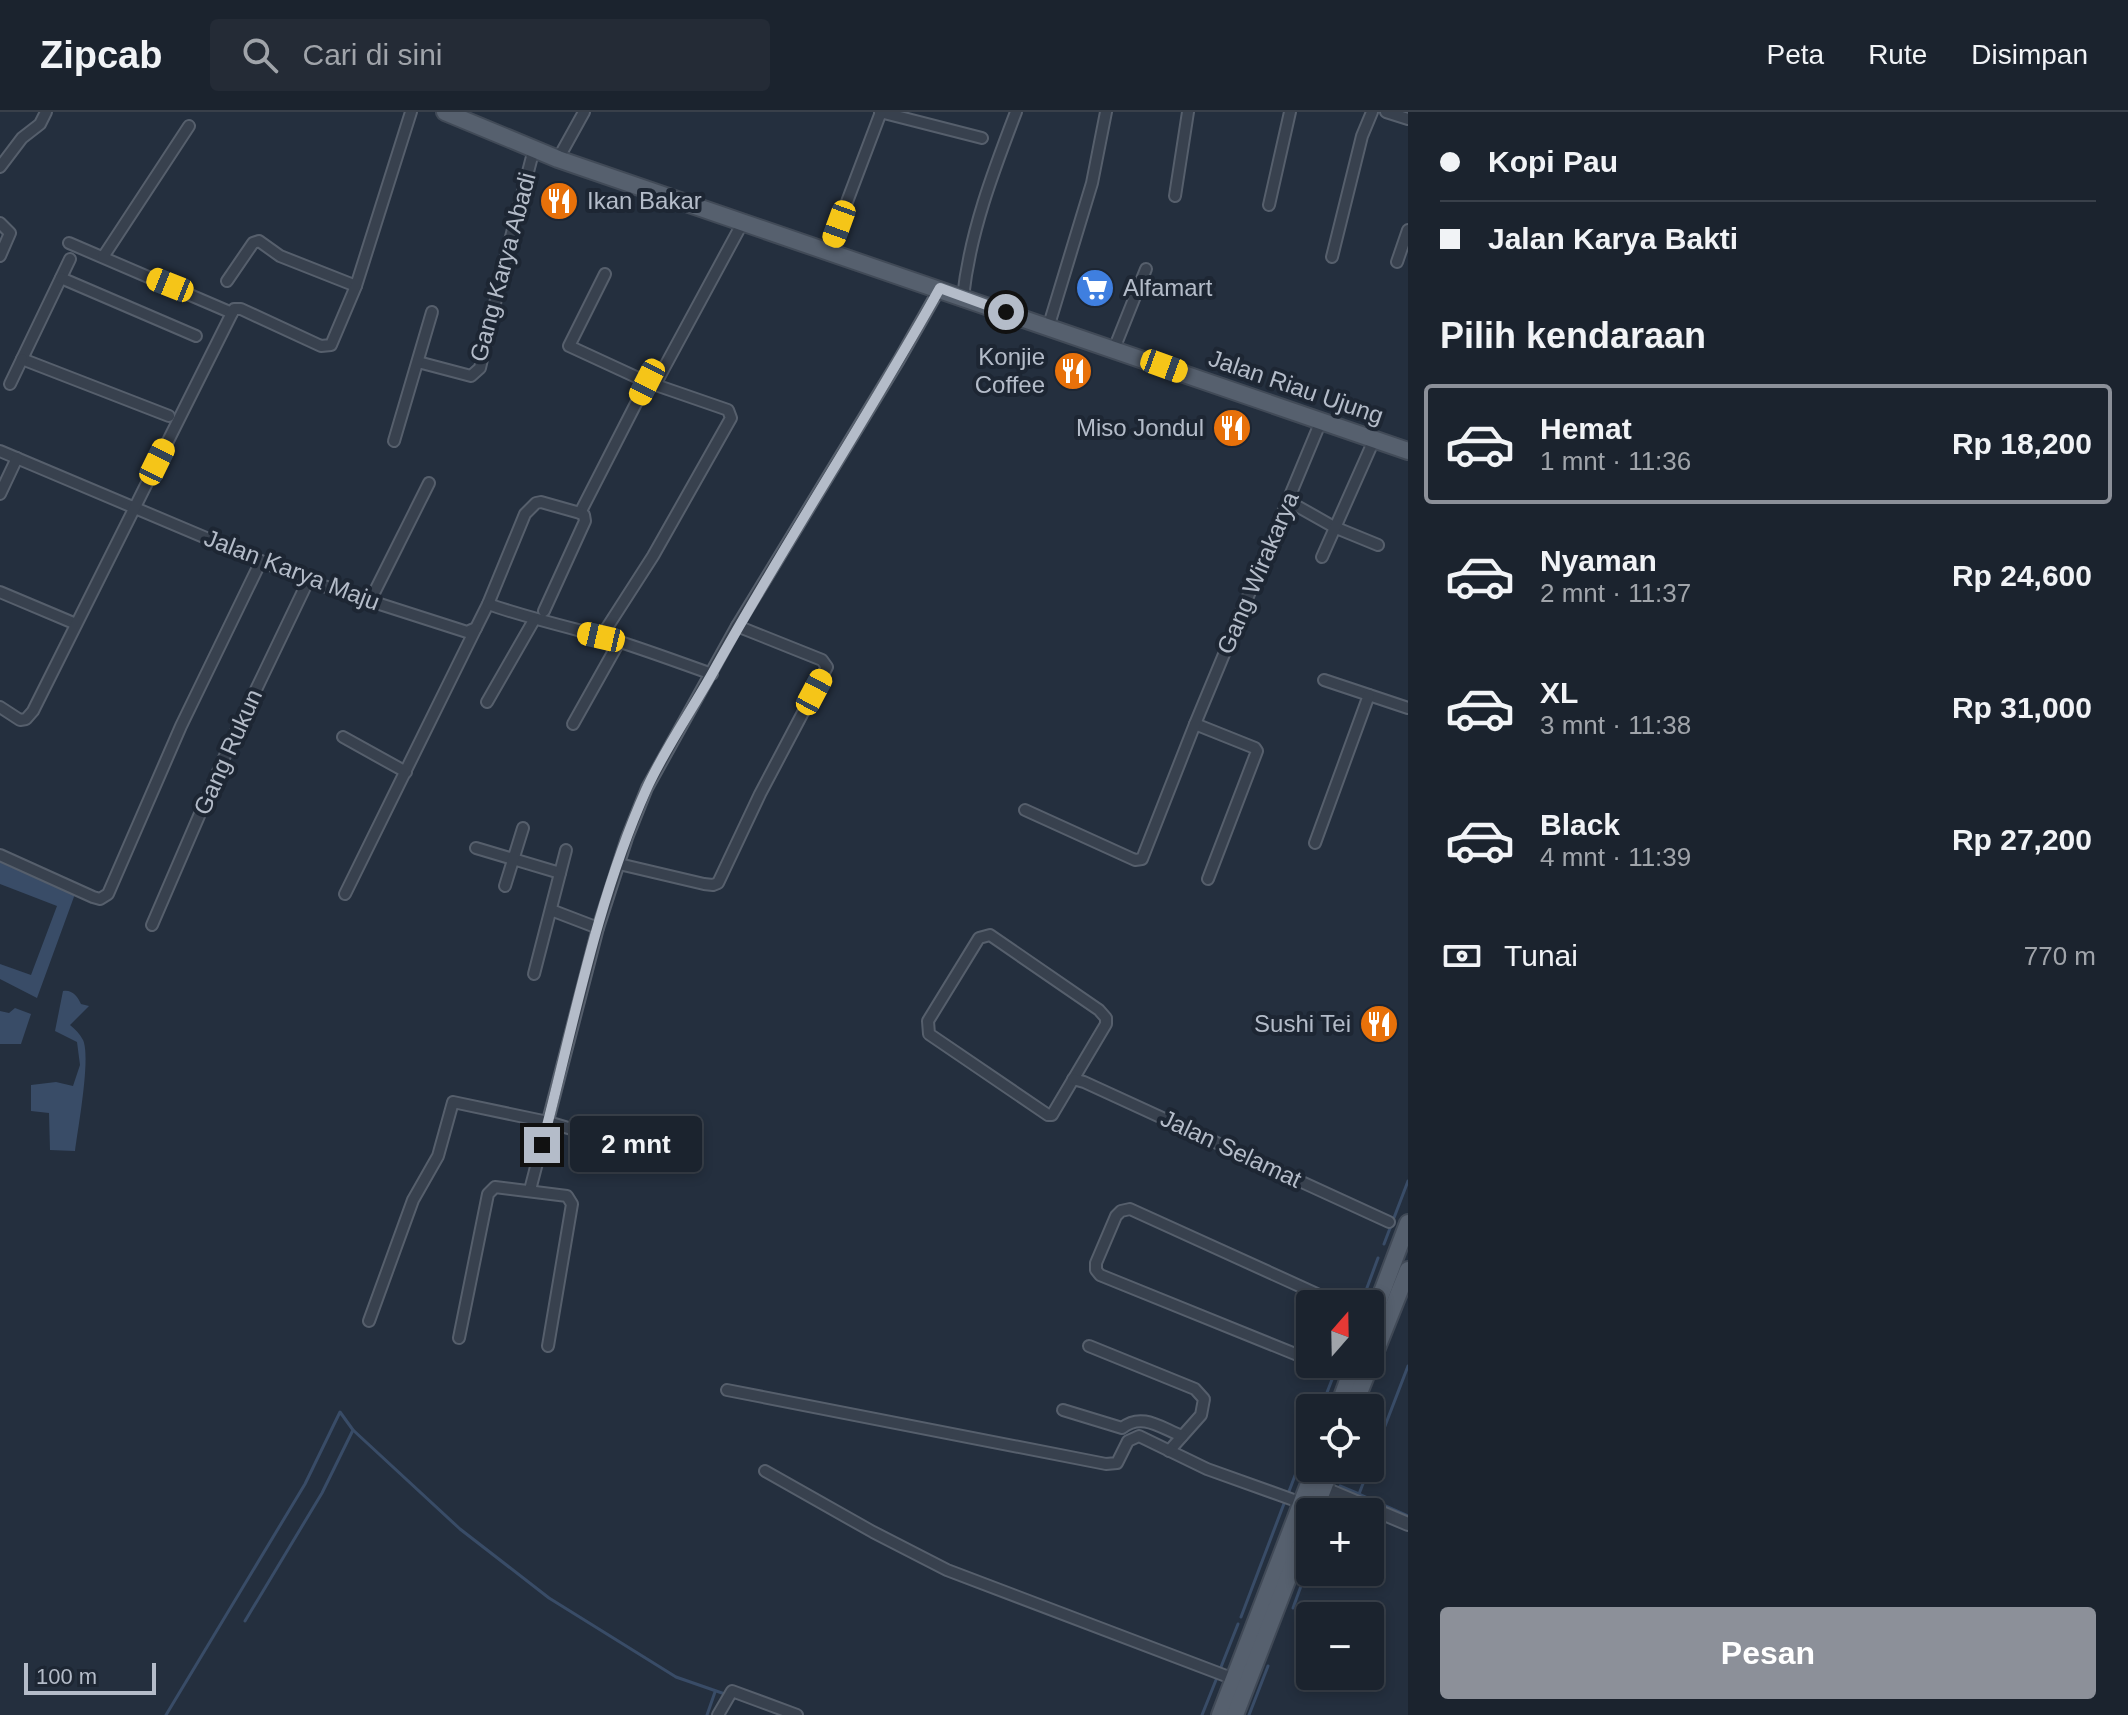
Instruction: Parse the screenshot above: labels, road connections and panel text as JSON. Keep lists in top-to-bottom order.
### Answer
{
  "streets": {
    "main road": ["Jalan Riau Ujung"],
    "street": [
      "Gang Karya Abadi",
      "Jalan Karya Maju",
      "Gang Wirakarya",
      "Gang Rukun",
      "Jalan Selamat"
    ]
  },
  "crossings": [
    ["Gang Karya Abadi", "Jalan Riau Ujung"],
    ["Jalan Riau Ujung", "Gang Wirakarya"],
    ["Jalan Karya Maju", "Gang Rukun"]
  ],
  "places": {
    "restaurant": [
      "Ikan Bakar",
      "Konjie Coffee",
      "Miso Jondul",
      "Sushi Tei"
    ],
    "supermarket": ["Alfamart"]
  },
  "scale_bar": "100 m",
  "north": "top",
  "page": {
    "header": "Zipcab",
    "search": "Cari di sini",
    "nav": ["Peta", "Rute", "Disimpan"],
    "banner": ["Kopi Pau", "Jalan Karya Bakti"],
    "heading": "Pilih kendaraan",
    "list": [
      {
        "name": "Hemat",
        "note": "1 mnt · 11:36",
        "value": "Rp 18,200"
      },
      {
        "name": "Nyaman",
        "note": "2 mnt · 11:37",
        "value": "Rp 24,600"
      },
      {
        "name": "XL",
        "note": "3 mnt · 11:38",
        "value": "Rp 31,000"
      },
      {
        "name": "Black",
        "note": "4 mnt · 11:39",
        "value": "Rp 27,200"
      }
    ],
    "pay": ["Tunai", "770 m"],
    "bubble": "2 mnt",
    "map_buttons": ["+", "−"],
    "buttons": "Pesan",
    "scale": "100 m"
  }
}
